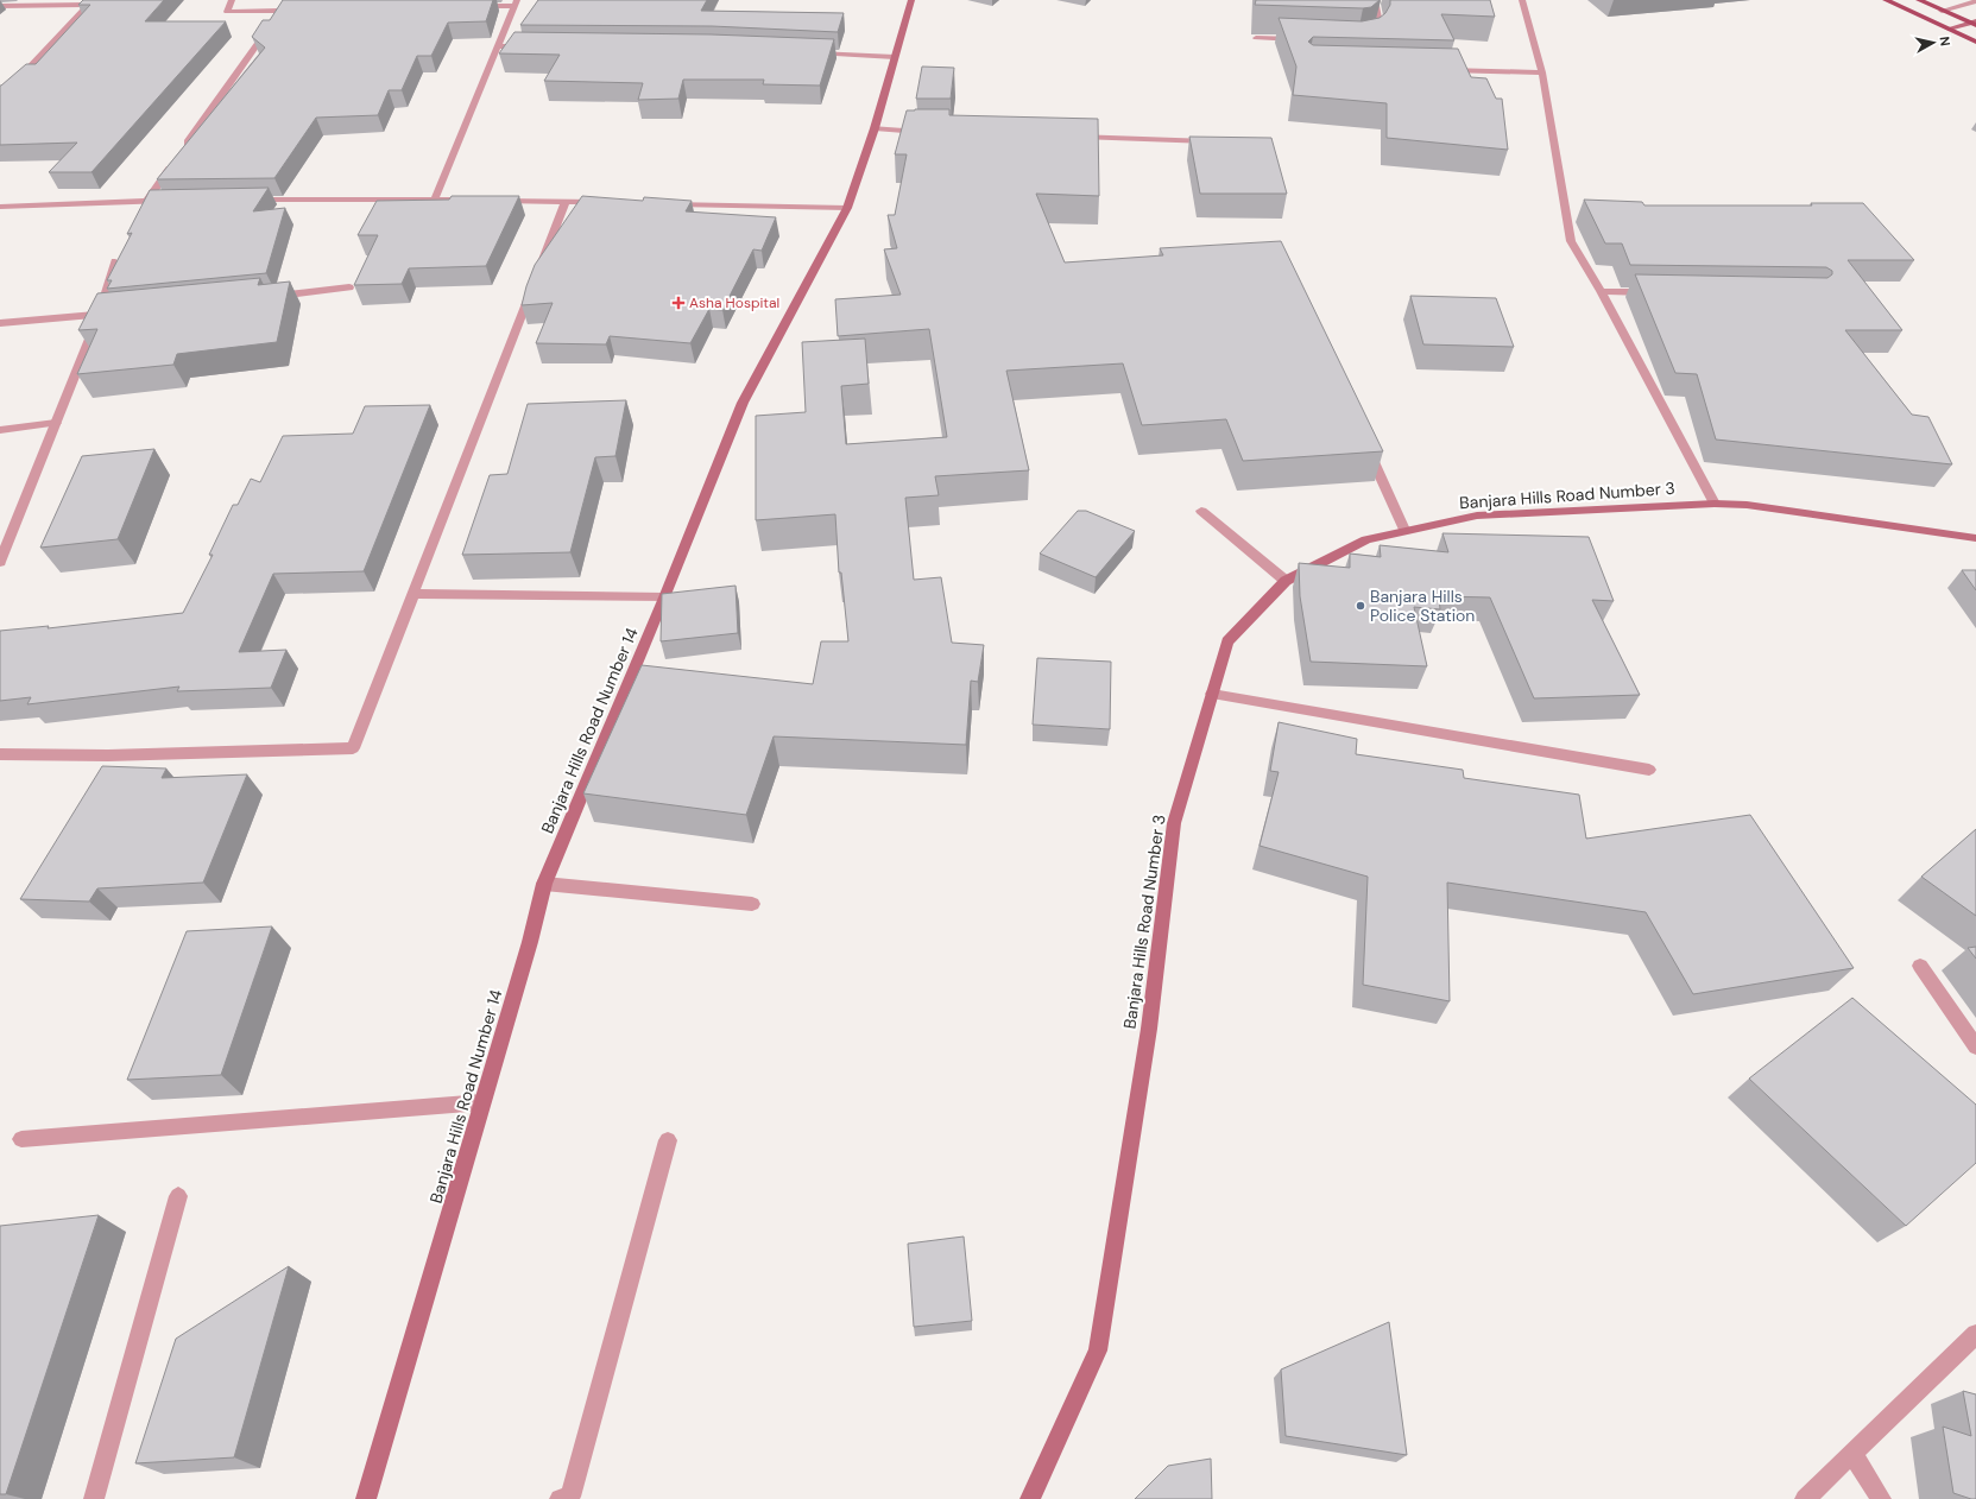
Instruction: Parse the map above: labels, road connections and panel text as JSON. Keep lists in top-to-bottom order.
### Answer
{
  "streets": {
    "street": ["Banjara Hills Road Number 3", "Banjara Hills Road Number 14"]
  },
  "places": {
    "health": ["Asha Hospital"],
    "other": ["Banjara Hills Police Station"]
  },
  "north": "right"
}
